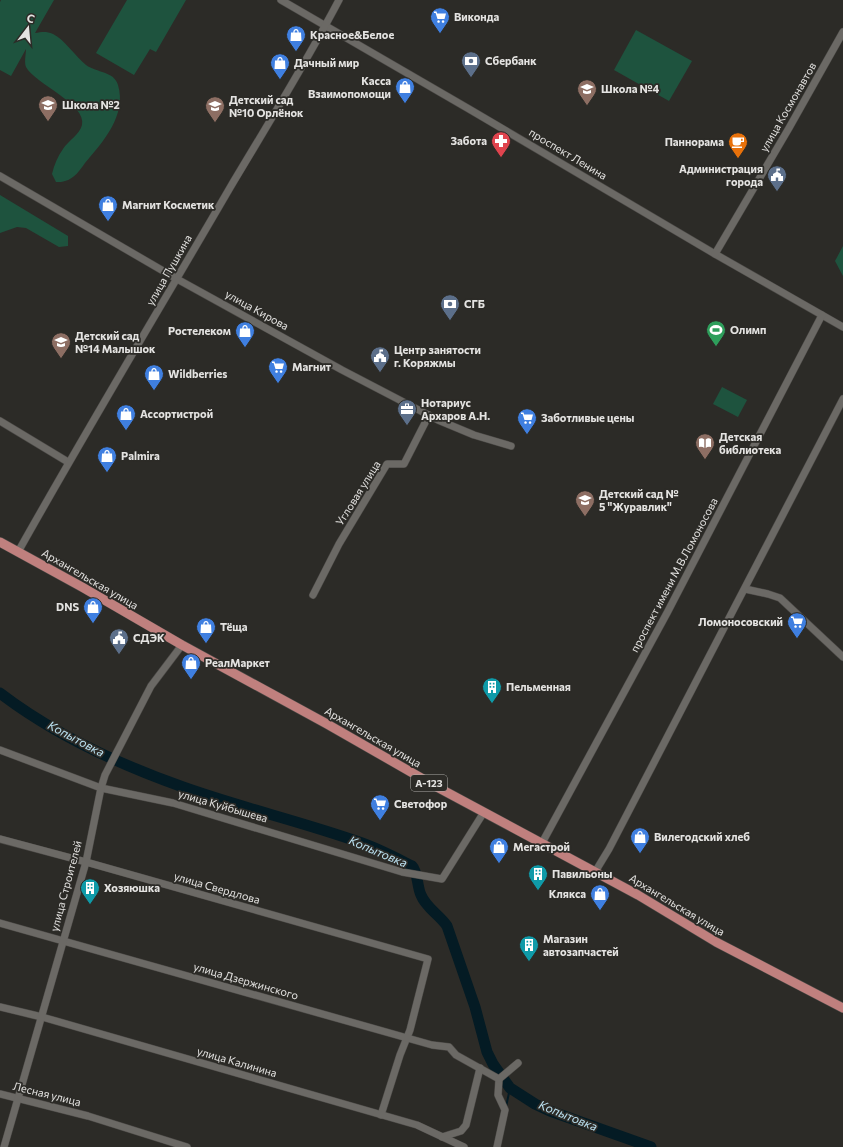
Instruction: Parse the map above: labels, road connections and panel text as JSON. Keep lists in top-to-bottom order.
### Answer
{
  "streets": {
    "main road": ["Архангельская улица", "А-123"],
    "street": [
      "улица Космонавтов",
      "проспект Ленина",
      "улица Пушкина",
      "улица Кирова",
      "Угловая улица",
      "проспект имени М.В.Ломоносова",
      "улица Куйбышева",
      "улица Строителей",
      "улица Свердлова",
      "улица Дзержинского",
      "улица Калинина",
      "Лесная улица"
    ]
  },
  "crossings": [
    ["улица Космонавтов", "проспект Ленина"],
    ["проспект Ленина", "улица Пушкина"],
    ["проспект Ленина", "проспект имени М.В.Ломоносова"],
    ["улица Пушкина", "улица Кирова"],
    ["улица Пушкина", "Архангельская улица"],
    ["улица Пушкина", "А-123"],
    ["улица Кирова", "Угловая улица"],
    ["проспект имени М.В.Ломоносова", "Архангельская улица"],
    ["Архангельская улица", "А-123"],
    ["Архангельская улица", "улица Куйбышева"],
    ["Архангельская улица", "улица Строителей"],
    ["улица Куйбышева", "улица Строителей"],
    ["улица Строителей", "улица Свердлова"],
    ["улица Строителей", "улица Дзержинского"],
    ["улица Строителей", "улица Калинина"],
    ["улица Строителей", "Лесная улица"],
    ["улица Свердлова", "улица Дзержинского"]
  ],
  "water": ["Копытовка"],
  "places": {
    "supermarket": [
      "Виконда",
      "Магнит",
      "Заботливые цены",
      "Ломоносовский",
      "Светофор"
    ],
    "shop": [
      "Красное&Белое",
      "Дачный мир",
      "Касса Взаимопомощи",
      "Магнит Косметик",
      "Ростелеком",
      "Wildberries",
      "Ассортистрой",
      "Palmira",
      "DNS",
      "Тёща",
      "РеалМаркет",
      "Вилегодский хлеб",
      "Мегастрой",
      "Клякса"
    ],
    "bank": ["Сбербанк", "СГБ"],
    "school or university": [
      "Школа №4",
      "Школа №2",
      "Детский сад №10 Орлёнок",
      "Детский сад №14 Малышок",
      "Детский сад № 5 \"Журавлик\""
    ],
    "pharmacy": ["Забота"],
    "cafe": ["Паннорама"],
    "public building": ["Администрация города", "Центр занятости г. Коряжмы", "СДЭК"],
    "sports": ["Олимп"],
    "office": ["Нотариус Архаров А.Н."],
    "library": ["Детская библиотека"],
    "building": [
      "Пельменная",
      "Павильоны",
      "Хозяюшка",
      "Магазин автозапчастей"
    ]
  },
  "north": "top"
}
